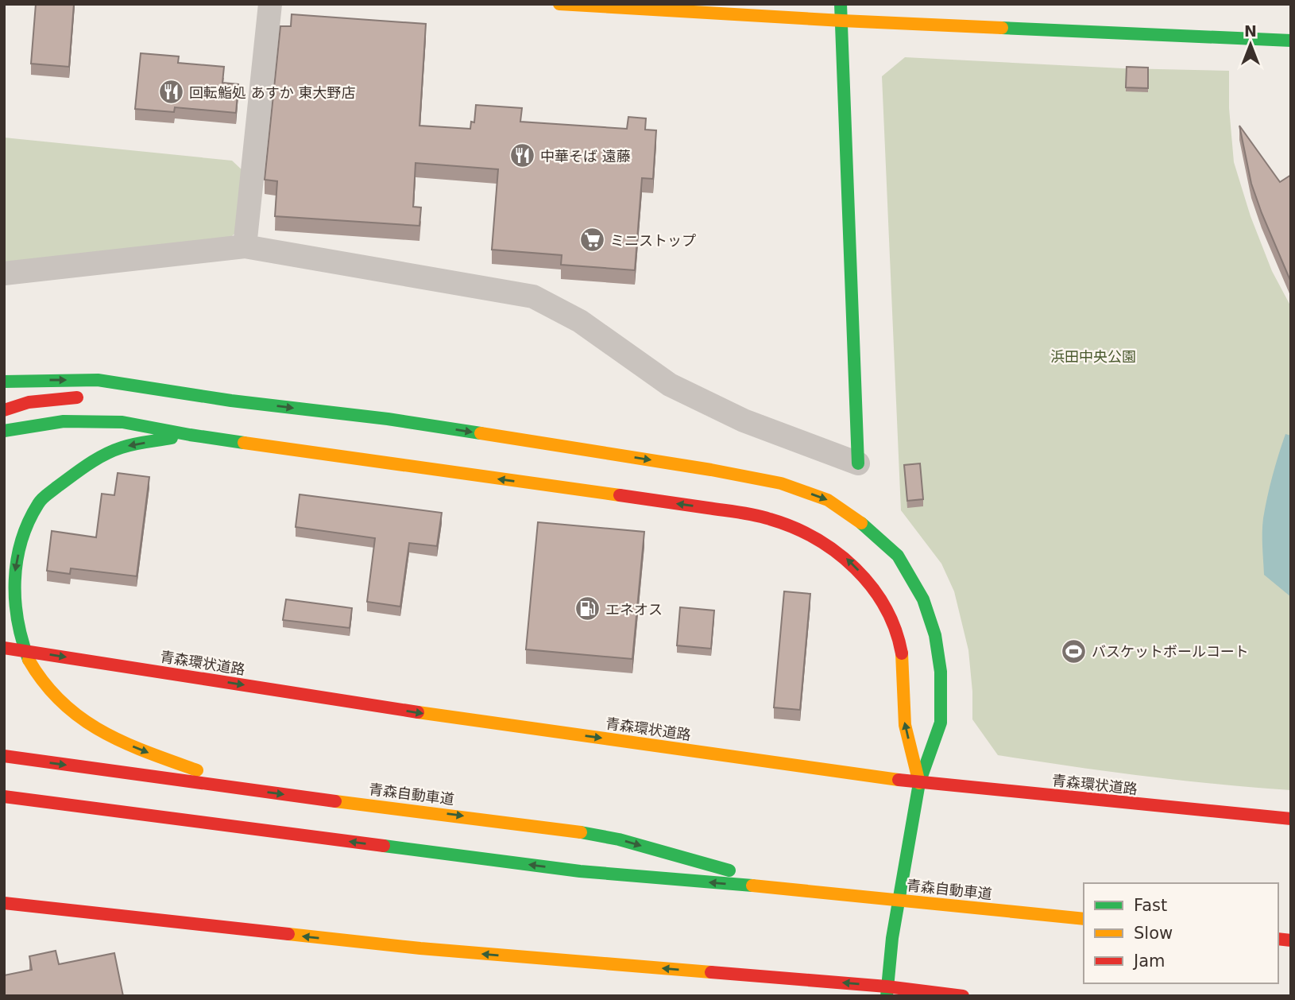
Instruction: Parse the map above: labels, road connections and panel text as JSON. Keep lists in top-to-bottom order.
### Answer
{
  "streets": {
    "main road": ["青森環状道路", "青森自動車道"]
  },
  "one_way": ["青森環状道路"],
  "parks": ["浜田中央公園"],
  "places": {
    "restaurant": ["回転鮨処 あすか 東大野店", "中華そば 遠藤"],
    "supermarket": ["ミニストップ"],
    "fuel station": ["エネオス"],
    "sports": ["バスケットボールコート"]
  },
  "legend": ["Fast", "Slow", "Jam"],
  "north": "top"
}
